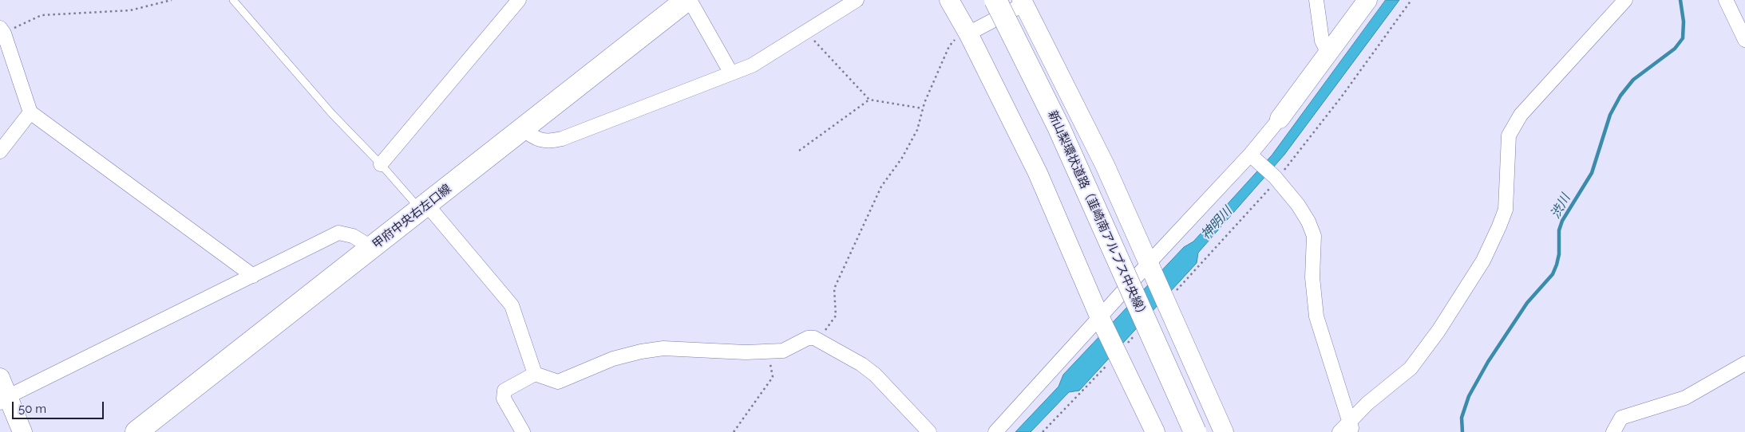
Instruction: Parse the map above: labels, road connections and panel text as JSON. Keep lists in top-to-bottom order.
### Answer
{
  "streets": {
    "main road": ["新山梨環状道路（韮崎南アルプス中央線）", "甲府中央右左口線"]
  },
  "water": ["渋川", "神明川"],
  "scale_bar": "50 m"
}
